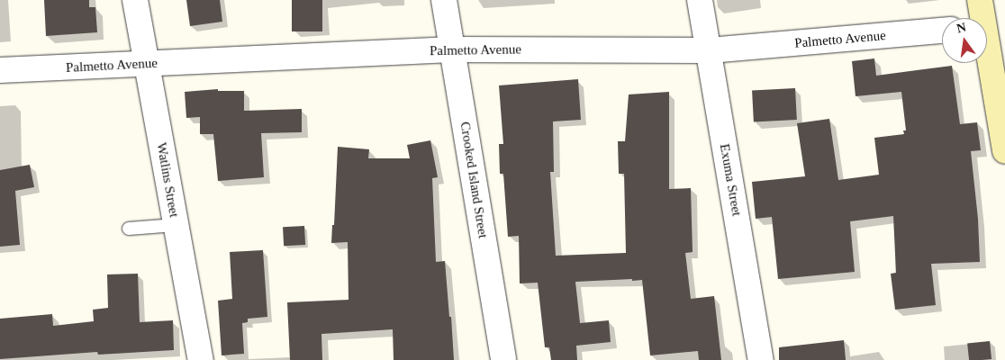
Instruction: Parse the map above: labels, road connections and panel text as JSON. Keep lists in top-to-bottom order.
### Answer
{
  "streets": {
    "street": [
      "Palmetto Avenue",
      "Watlins Street",
      "Crooked Island Street",
      "Exuma Street"
    ]
  },
  "crossings": [
    ["Palmetto Avenue", "Watlins Street"],
    ["Palmetto Avenue", "Crooked Island Street"],
    ["Palmetto Avenue", "Exuma Street"]
  ],
  "north": "top"
}
